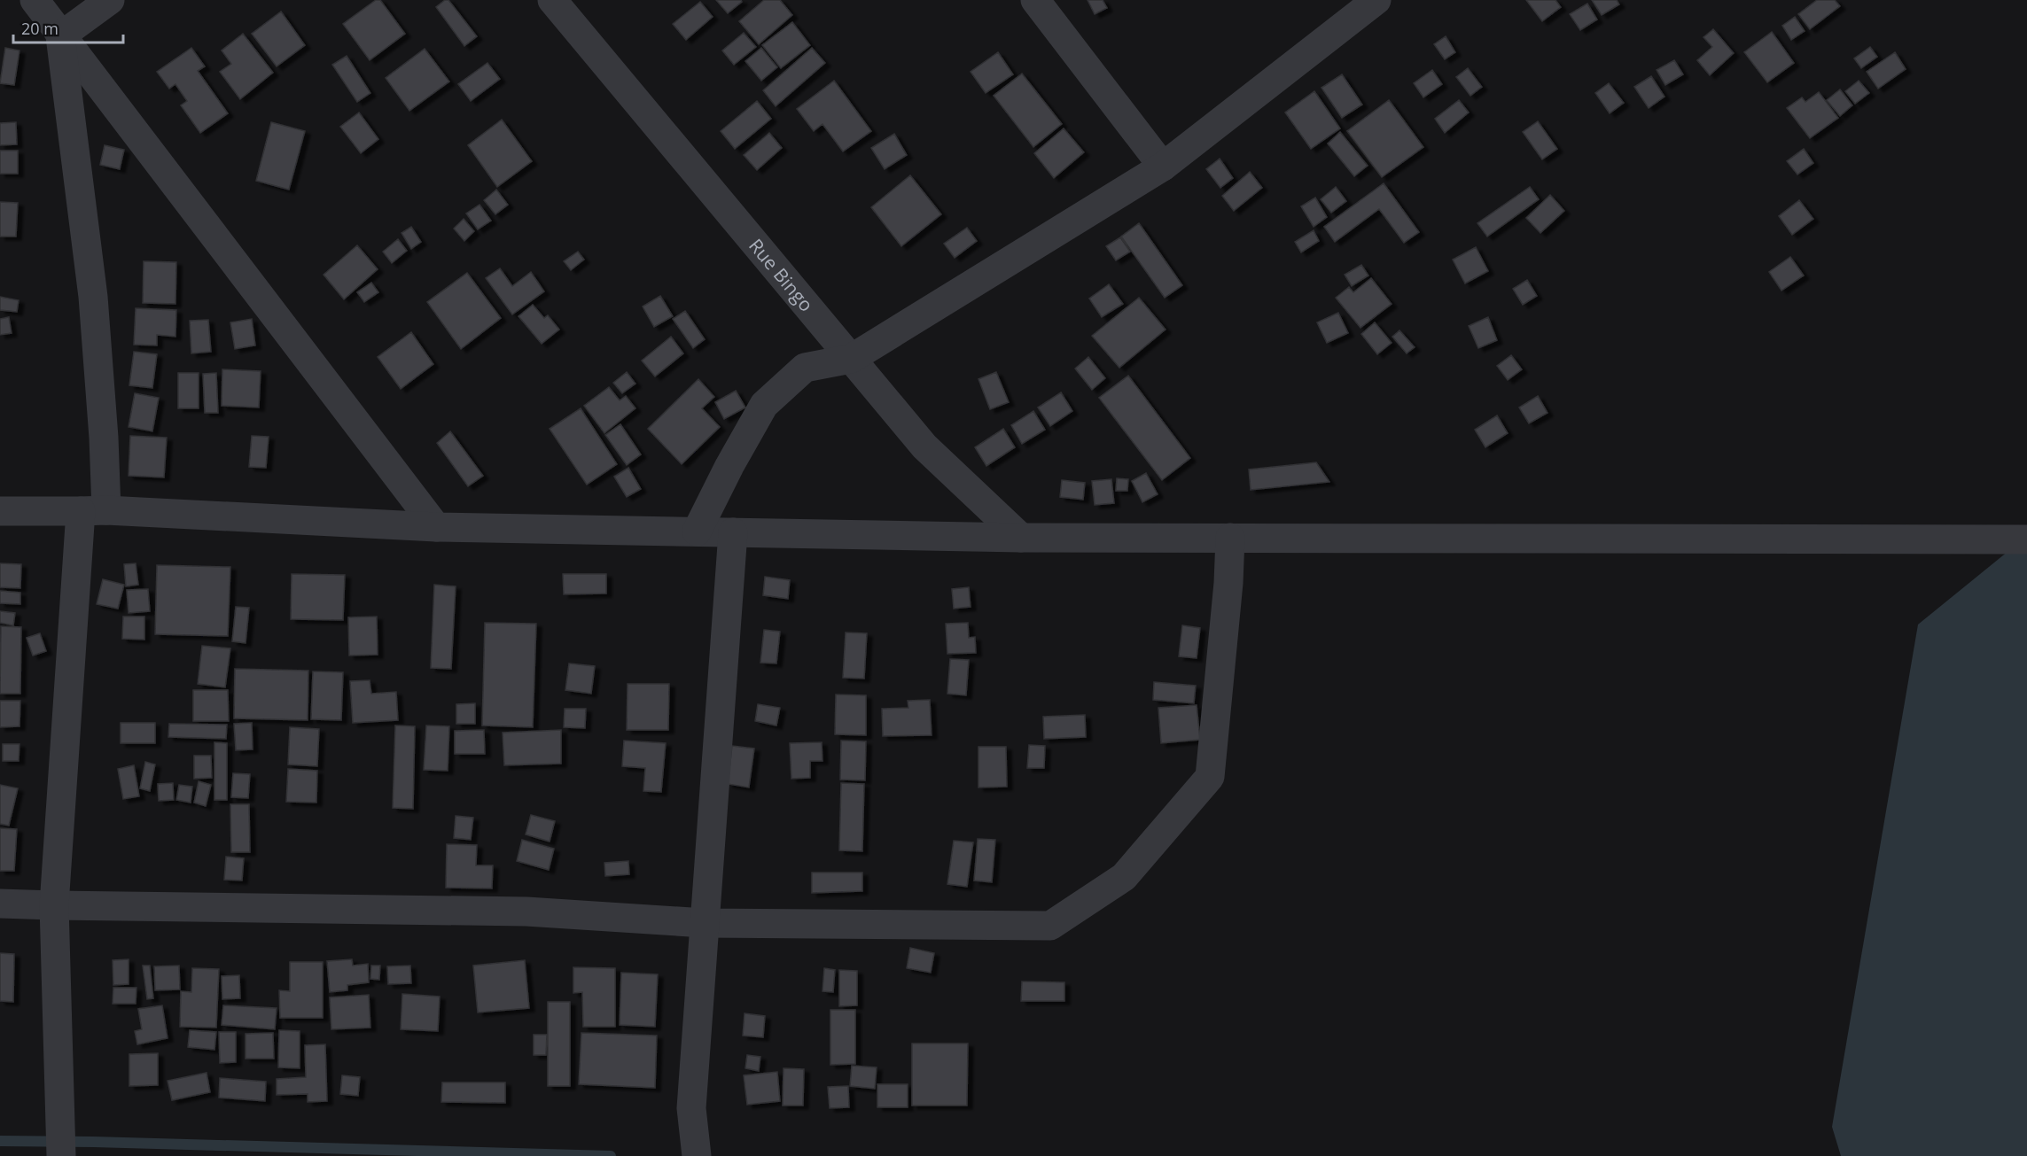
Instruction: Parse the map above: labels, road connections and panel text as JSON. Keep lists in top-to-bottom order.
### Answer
{
  "streets": {
    "street": ["Rue Bingo"]
  },
  "scale_bar": "20 m"
}
